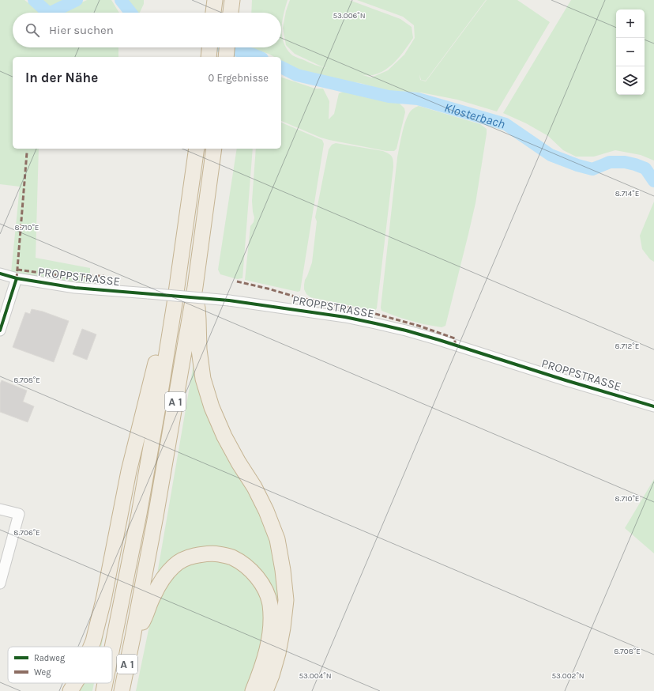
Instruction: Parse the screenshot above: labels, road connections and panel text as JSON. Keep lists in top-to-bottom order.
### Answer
{
  "streets": {
    "highway": ["A 1"],
    "street": ["PROPPSTRASSE"]
  },
  "water": ["Klosterbach"],
  "legend": ["Radweg", "Weg"],
  "page": {
    "map_buttons": ["+", "−"],
    "search": "Hier suchen",
    "heading": ["In der Nähe", "0 Ergebnisse"]
  },
  "coordinates": [
    "53.006°N",
    "8.714°E",
    "8.710°E",
    "8.712°E",
    "8.708°E",
    "8.706°E",
    "53.004°N",
    "53.002°N"
  ]
}
